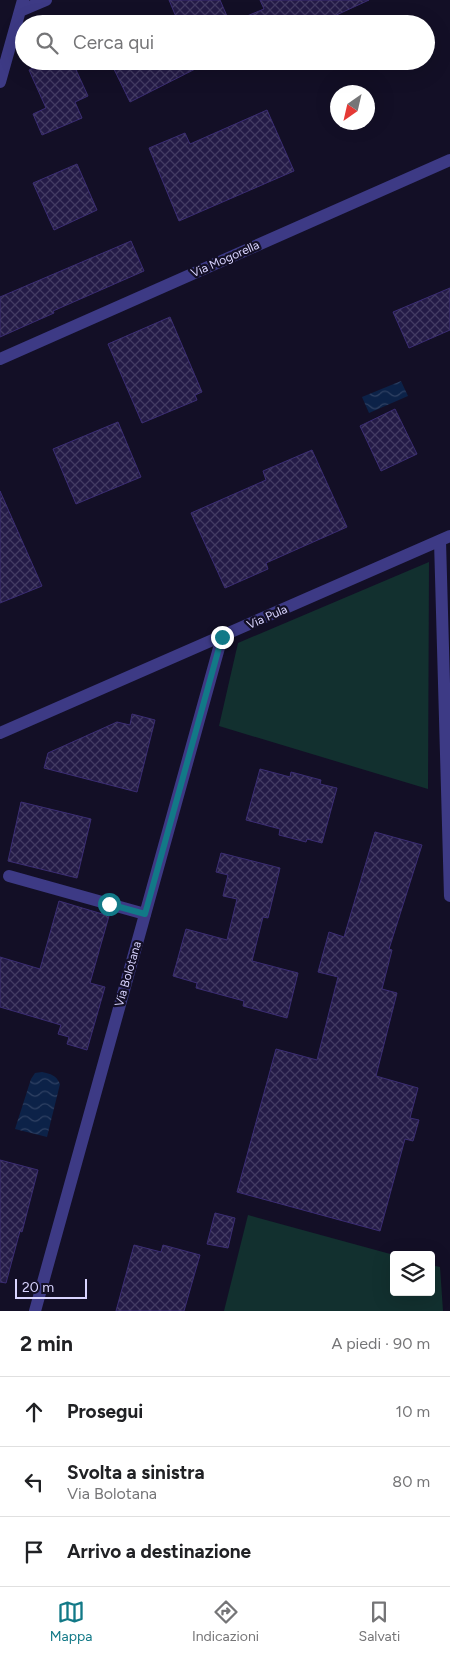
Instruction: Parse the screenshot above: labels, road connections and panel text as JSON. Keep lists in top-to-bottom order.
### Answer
{
  "streets": {
    "street": ["Via Mogorella", "Via Pula", "Via Bolotana"]
  },
  "crossings": [
    ["Via Pula", "Via Bolotana"]
  ],
  "scale_bar": "20 m",
  "north": "bottom left",
  "page": {
    "search": "Cerca qui",
    "scale": "20 m",
    "heading": ["2 min", "A piedi · 90 m"],
    "list": [
      ["Prosegui", "10 m"],
      ["Svolta a sinistra", "Via Bolotana", "80 m"],
      "Arrivo a destinazione"
    ],
    "nav": ["Mappa", "Indicazioni", "Salvati"]
  }
}
